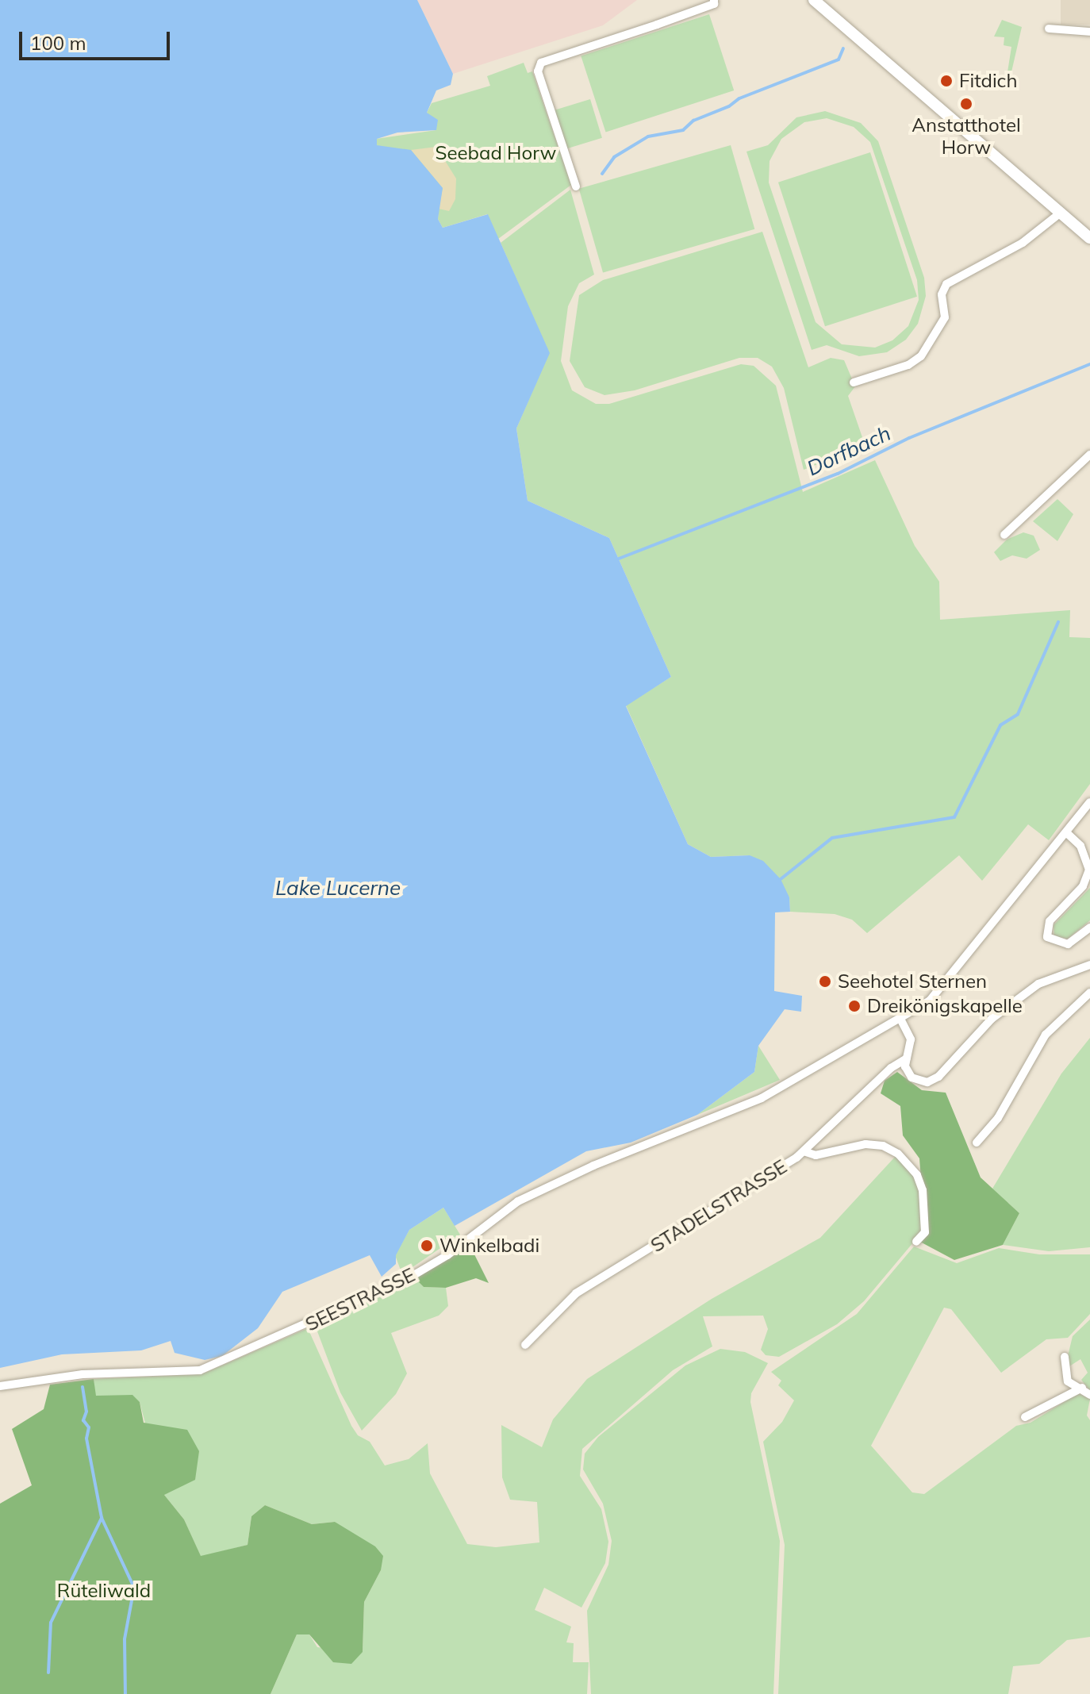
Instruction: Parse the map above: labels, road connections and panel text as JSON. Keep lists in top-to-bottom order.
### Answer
{
  "streets": {
    "street": ["STADELSTRASSE", "SEESTRASSE"]
  },
  "water": ["Dorfbach", "Lake Lucerne"],
  "parks": ["Seebad Horw", "Rüteliwald"],
  "places": [
    "Fitdich",
    "Anstatthotel Horw",
    "Seehotel Sternen",
    "Dreikönigskapelle",
    "Winkelbadi"
  ],
  "scale_bar": "100 m"
}
